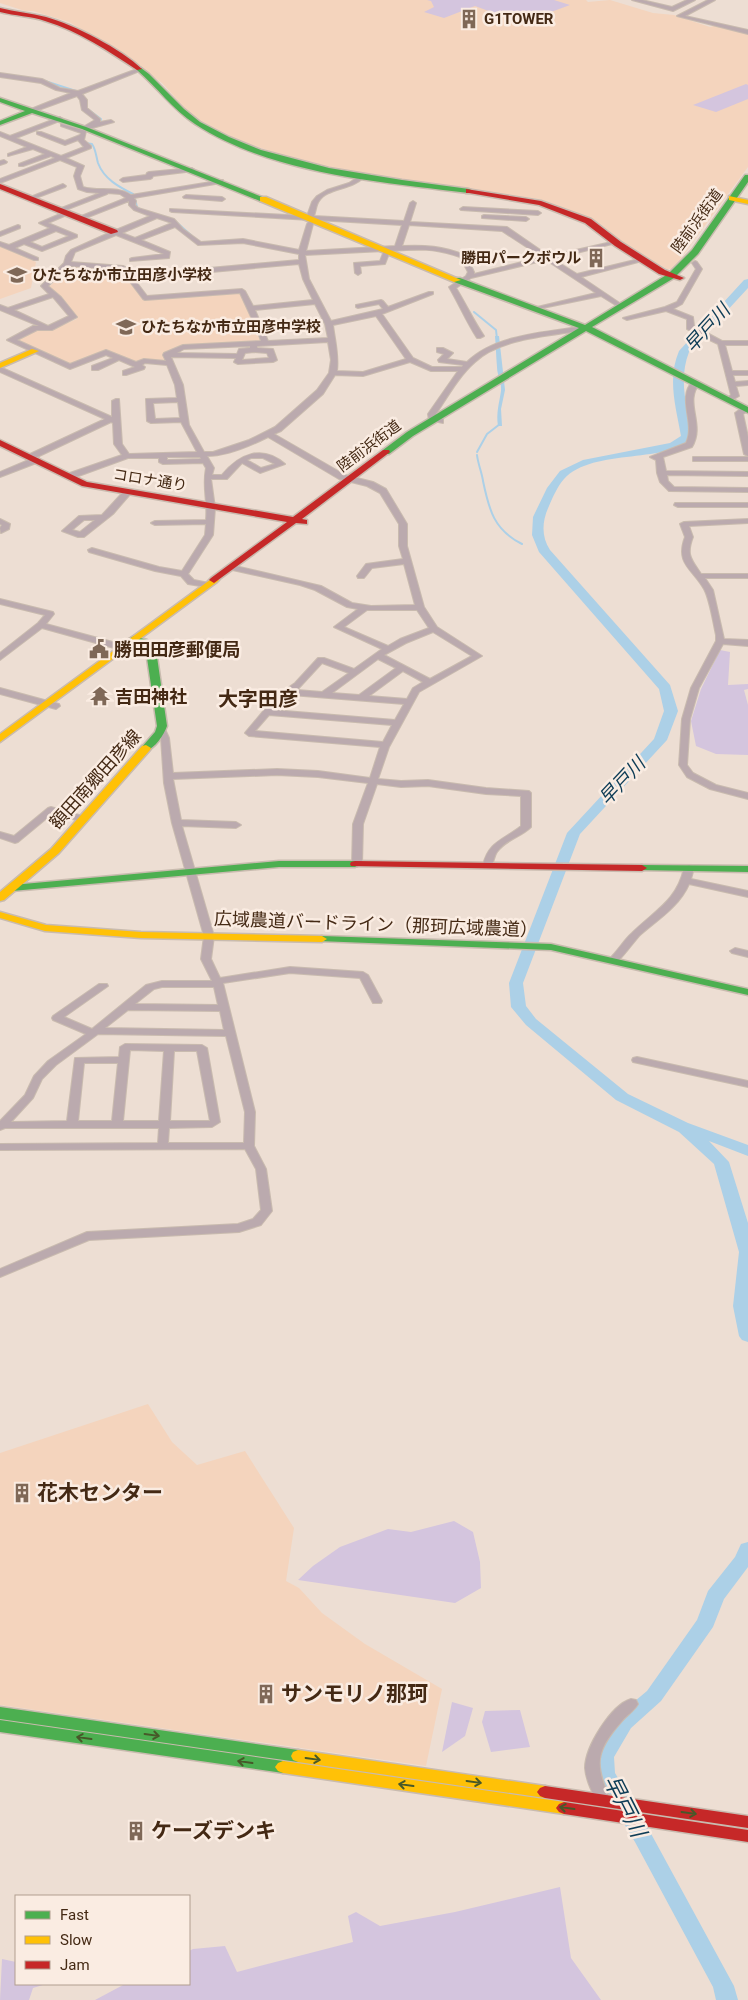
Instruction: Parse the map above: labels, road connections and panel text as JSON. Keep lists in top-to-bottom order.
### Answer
{
  "streets": {
    "main road": [
      "陸前浜街道",
      "コロナ通り",
      "額田南郷田彦線",
      "広域農道バードライン（那珂広域農道）"
    ]
  },
  "crossings": [
    ["陸前浜街道", "コロナ通り"],
    ["陸前浜街道", "額田南郷田彦線"]
  ],
  "districts": ["大字田彦"],
  "water": ["早戸川"],
  "places": {
    "building": [
      "G1TOWER",
      "勝田パークボウル",
      "花木センター",
      "サンモリノ那珂",
      "ケーズデンキ"
    ],
    "school or university": ["ひたちなか市立田彦小学校", "ひたちなか市立田彦中学校"],
    "public building": ["勝田田彦郵便局"],
    "temple": ["吉田神社"]
  },
  "legend": ["Fast", "Slow", "Jam"]
}
